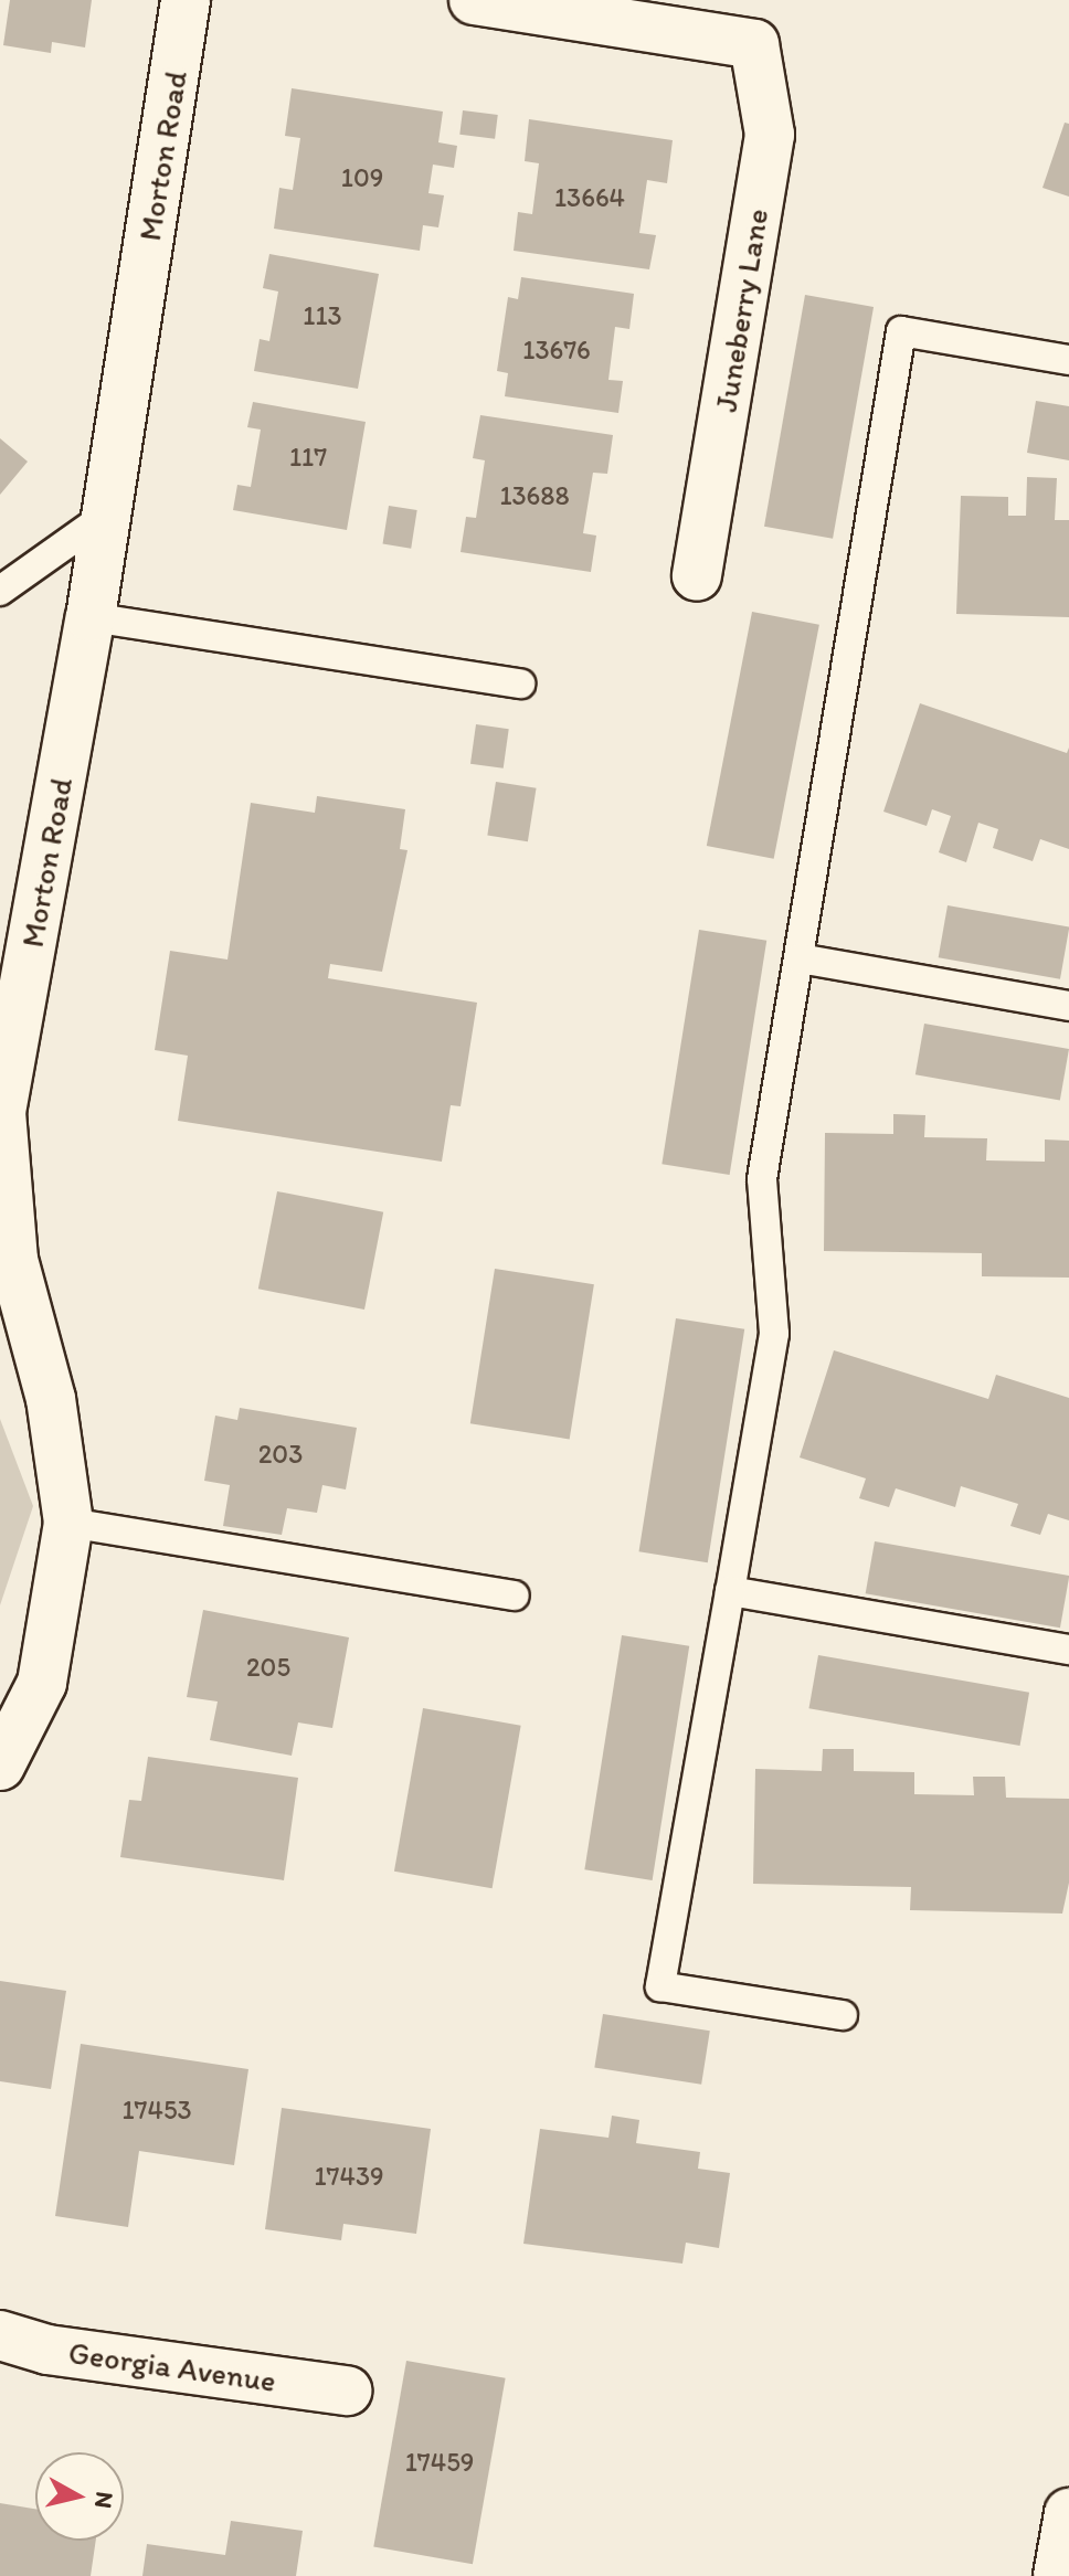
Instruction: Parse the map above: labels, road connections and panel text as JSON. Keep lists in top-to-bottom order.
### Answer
{
  "streets": {
    "street": ["Morton Road", "Juneberry Lane", "Georgia Avenue"]
  },
  "house_numbers": [
    "109",
    "13664",
    "113",
    "13676",
    "117",
    "13688",
    "203",
    "205",
    "17453",
    "17439",
    "17459"
  ],
  "north": "right"
}
